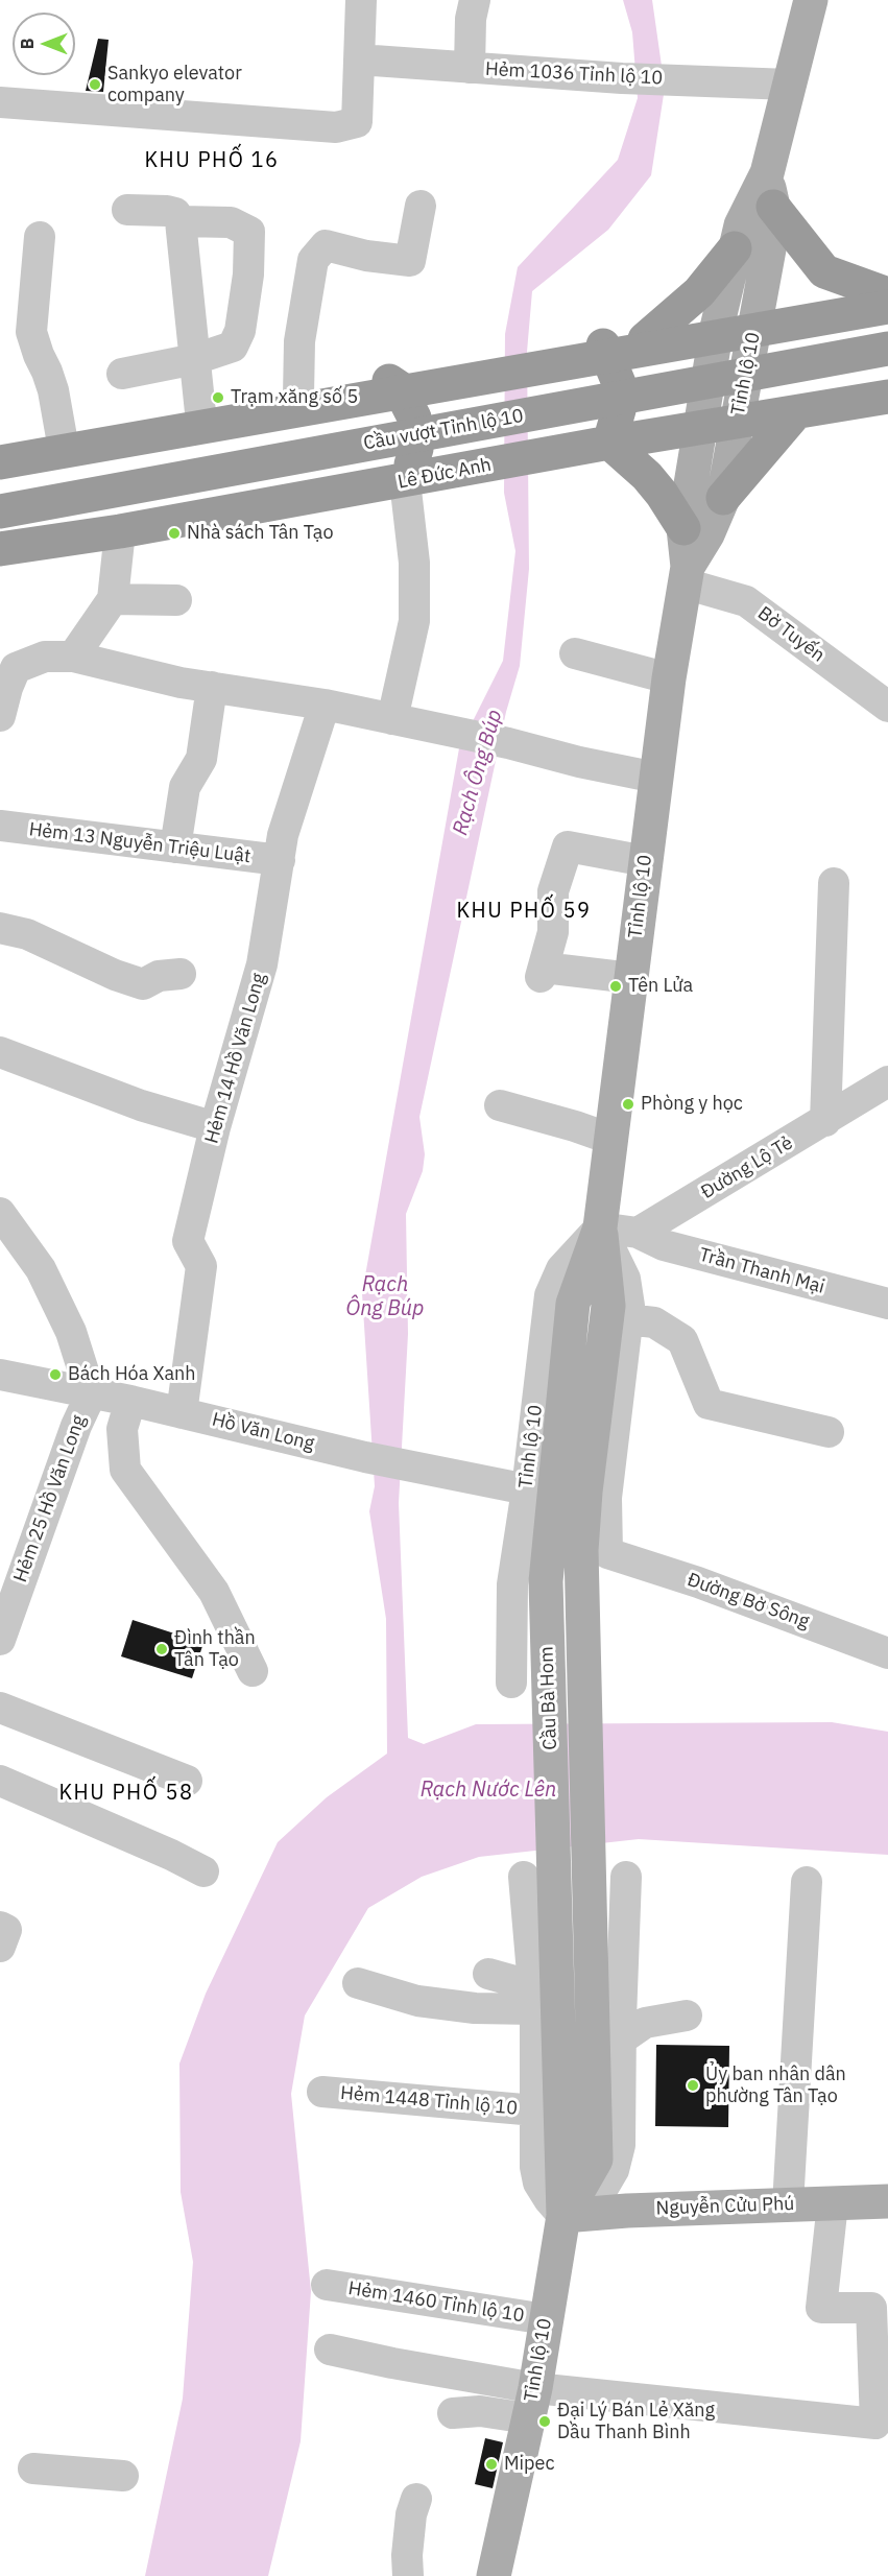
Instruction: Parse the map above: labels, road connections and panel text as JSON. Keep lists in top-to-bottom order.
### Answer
{
  "streets": {
    "highway": ["Cầu vượt Tỉnh lộ 10", "Lê Đức Anh"],
    "main road": ["Tỉnh lộ 10", "Cầu Bà Hom", "Nguyễn Cửu Phú"],
    "street": [
      "Hẻm 1036 Tỉnh lộ 10",
      "Bờ Tuyến",
      "Hẻm 13 Nguyễn Triệu Luật",
      "Hẻm 14 Hồ Văn Long",
      "Đường Lộ Tẻ",
      "Trần Thanh Mại",
      "Hồ Văn Long",
      "Hẻm 25 Hồ Văn Long",
      "Đường Bờ Sông",
      "Hẻm 1448 Tỉnh lộ 10",
      "Hẻm 1460 Tỉnh lộ 10"
    ]
  },
  "crossings": [
    ["Hẻm 1036 Tỉnh lộ 10", "Tỉnh lộ 10"],
    ["Tỉnh lộ 10", "Lê Đức Anh"],
    ["Tỉnh lộ 10", "Bờ Tuyến"],
    ["Tỉnh lộ 10", "Hồ Văn Long"],
    ["Tỉnh lộ 10", "Đường Bờ Sông"],
    ["Tỉnh lộ 10", "Cầu Bà Hom"],
    ["Tỉnh lộ 10", "Nguyễn Cửu Phú"],
    ["Tỉnh lộ 10", "Hẻm 1460 Tỉnh lộ 10"],
    ["Hẻm 13 Nguyễn Triệu Luật", "Hẻm 14 Hồ Văn Long"],
    ["Hẻm 14 Hồ Văn Long", "Hồ Văn Long"],
    ["Đường Lộ Tẻ", "Trần Thanh Mại"],
    ["Hồ Văn Long", "Hẻm 25 Hồ Văn Long"]
  ],
  "districts": ["KHU PHỐ 16", "KHU PHỐ 59", "KHU PHỐ 58"],
  "water": ["Rạch Ông Búp", "Rạch Nước Lên"],
  "places": [
    "Sankyo elevator company",
    "Trạm xăng số 5",
    "Nhà sách Tân Tạo",
    "Tên Lửa",
    "Phòng y học",
    "Bách Hóa Xanh",
    "Đình thần Tân Tạo",
    "Ủy ban nhân dân phường Tân Tạo",
    "Đại Lý Bán Lẻ Xăng Dầu Thanh Bình",
    "Mipec"
  ],
  "north": "left"
}
